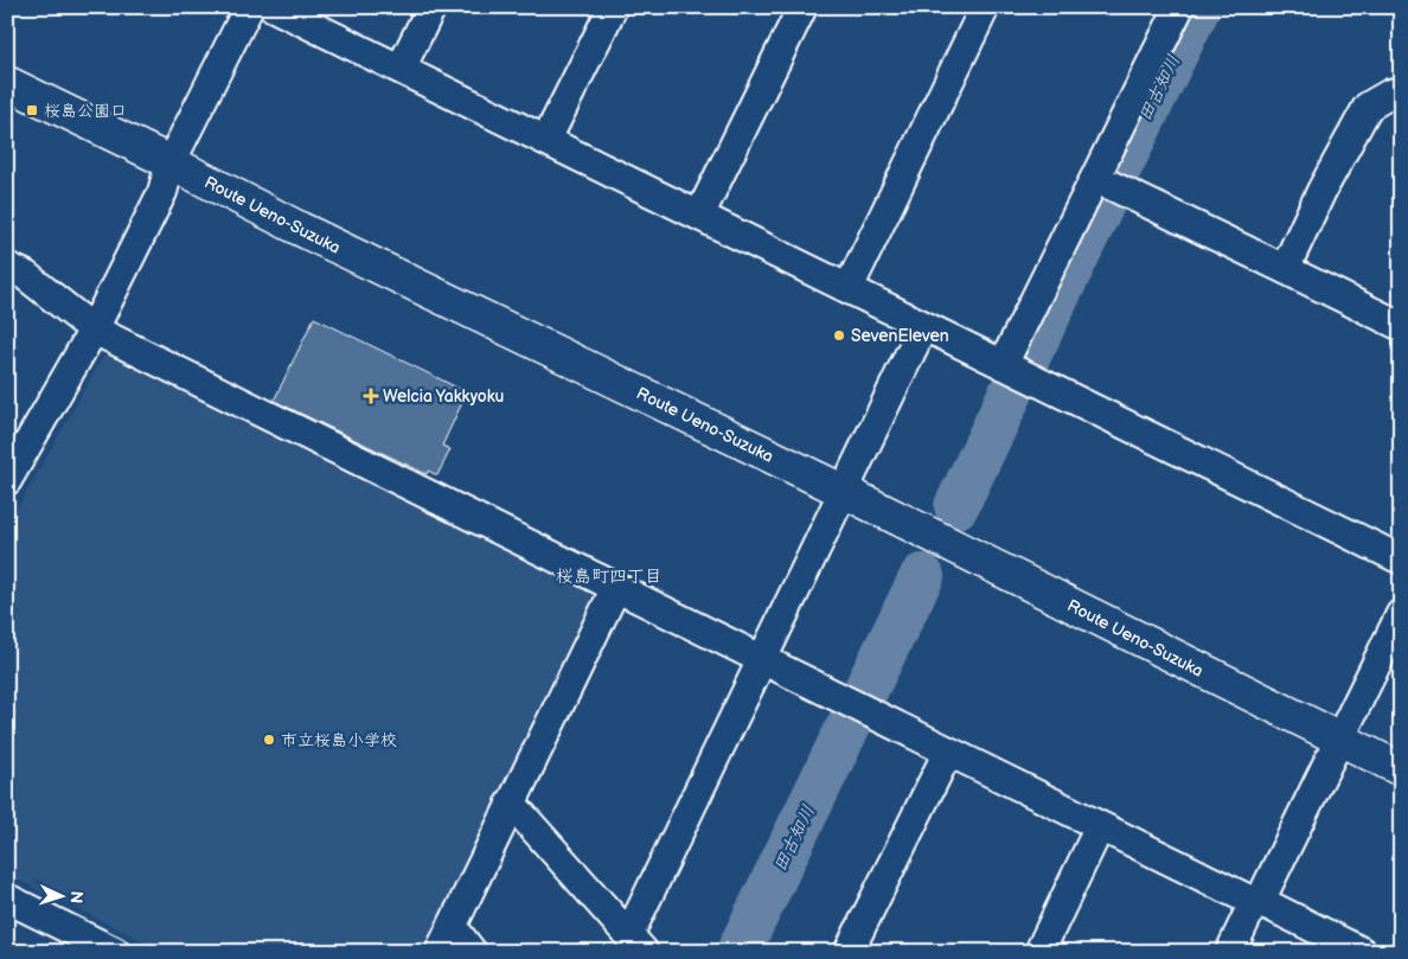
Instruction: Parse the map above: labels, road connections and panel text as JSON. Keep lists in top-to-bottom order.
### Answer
{
  "streets": {
    "main road": ["Route Ueno-Suzuka"]
  },
  "districts": ["桜島町四丁目"],
  "water": ["田古知川"],
  "places": {
    "transit": ["桜島公園口"],
    "other": ["SevenEleven", "市立桜島小学校"],
    "health": ["Welcia Yakkyoku"]
  },
  "north": "right"
}
